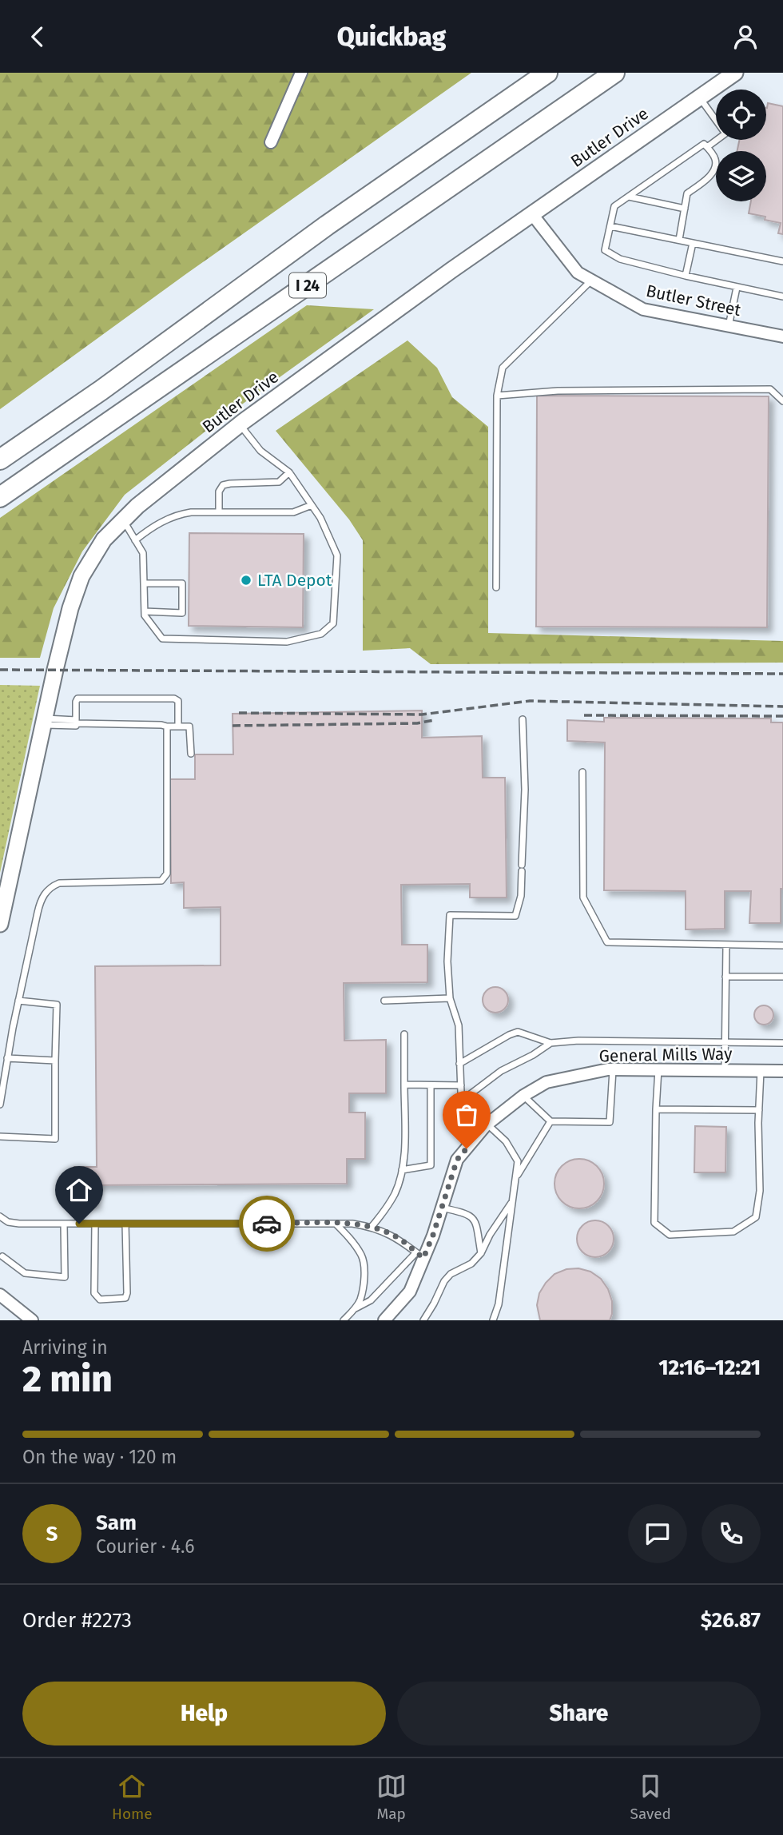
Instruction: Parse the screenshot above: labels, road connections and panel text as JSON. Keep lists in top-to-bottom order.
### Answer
{
  "streets": {
    "highway": ["I 24"],
    "street": ["Butler Drive", "Butler Street", "General Mills Way"]
  },
  "crossings": [
    ["Butler Drive", "Butler Street"]
  ],
  "places": ["LTA Depot"],
  "page": {
    "header": "Quickbag",
    "heading": ["2 min", "Arriving in", "12:16–12:21"],
    "panel": [
      "Sam",
      "Courier · 4.6",
      "Order #2273",
      "$26.87"
    ],
    "bar": "On the way · 120 m",
    "round": "S",
    "buttons": ["Help", "Share"],
    "tabs": ["Home", "Map", "Saved"]
  }
}
